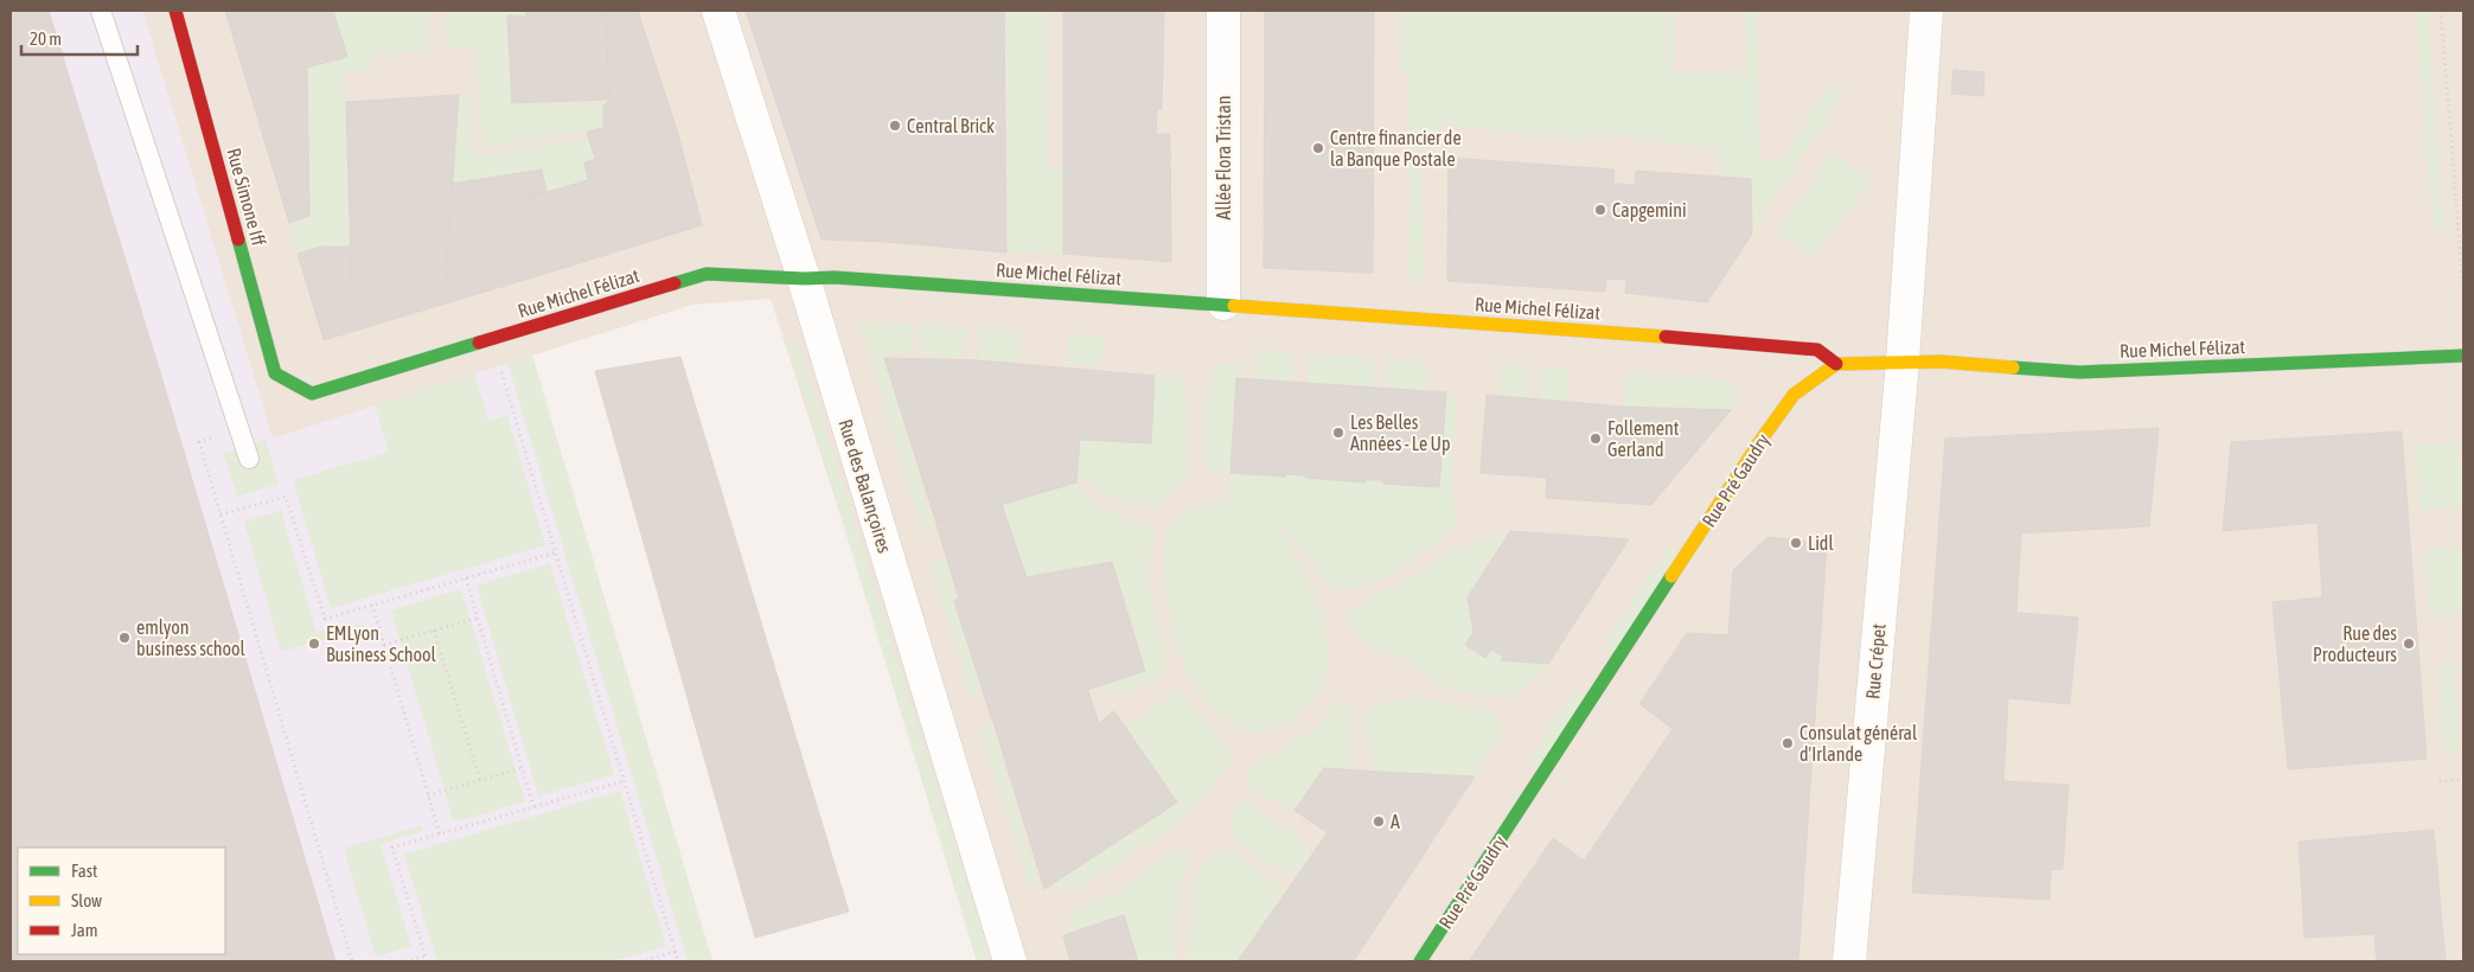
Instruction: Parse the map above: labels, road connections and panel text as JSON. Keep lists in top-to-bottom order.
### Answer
{
  "streets": {
    "street": [
      "Allée Flora Tristan",
      "Rue Simone Iff",
      "Rue Michel Félizat",
      "Rue Pré Gaudry",
      "Rue des Balançoires",
      "Rue Crépet"
    ]
  },
  "crossings": [
    ["Allée Flora Tristan", "Rue Michel Félizat"],
    ["Rue Simone Iff", "Rue Michel Félizat"],
    ["Rue Michel Félizat", "Rue Pré Gaudry"],
    ["Rue Michel Félizat", "Rue des Balançoires"],
    ["Rue Michel Félizat", "Rue Crépet"]
  ],
  "places": [
    "Central Brick",
    "Centre financier de la Banque Postale",
    "Capgemini",
    "Les Belles Années - Le Up",
    "Follement Gerland",
    "Lidl",
    "emlyon business school",
    "EMLyon Business School",
    "Rue des Producteurs",
    "Consulat général d'Irlande",
    "A"
  ],
  "legend": ["Fast", "Slow", "Jam"],
  "scale_bar": "20 m"
}
